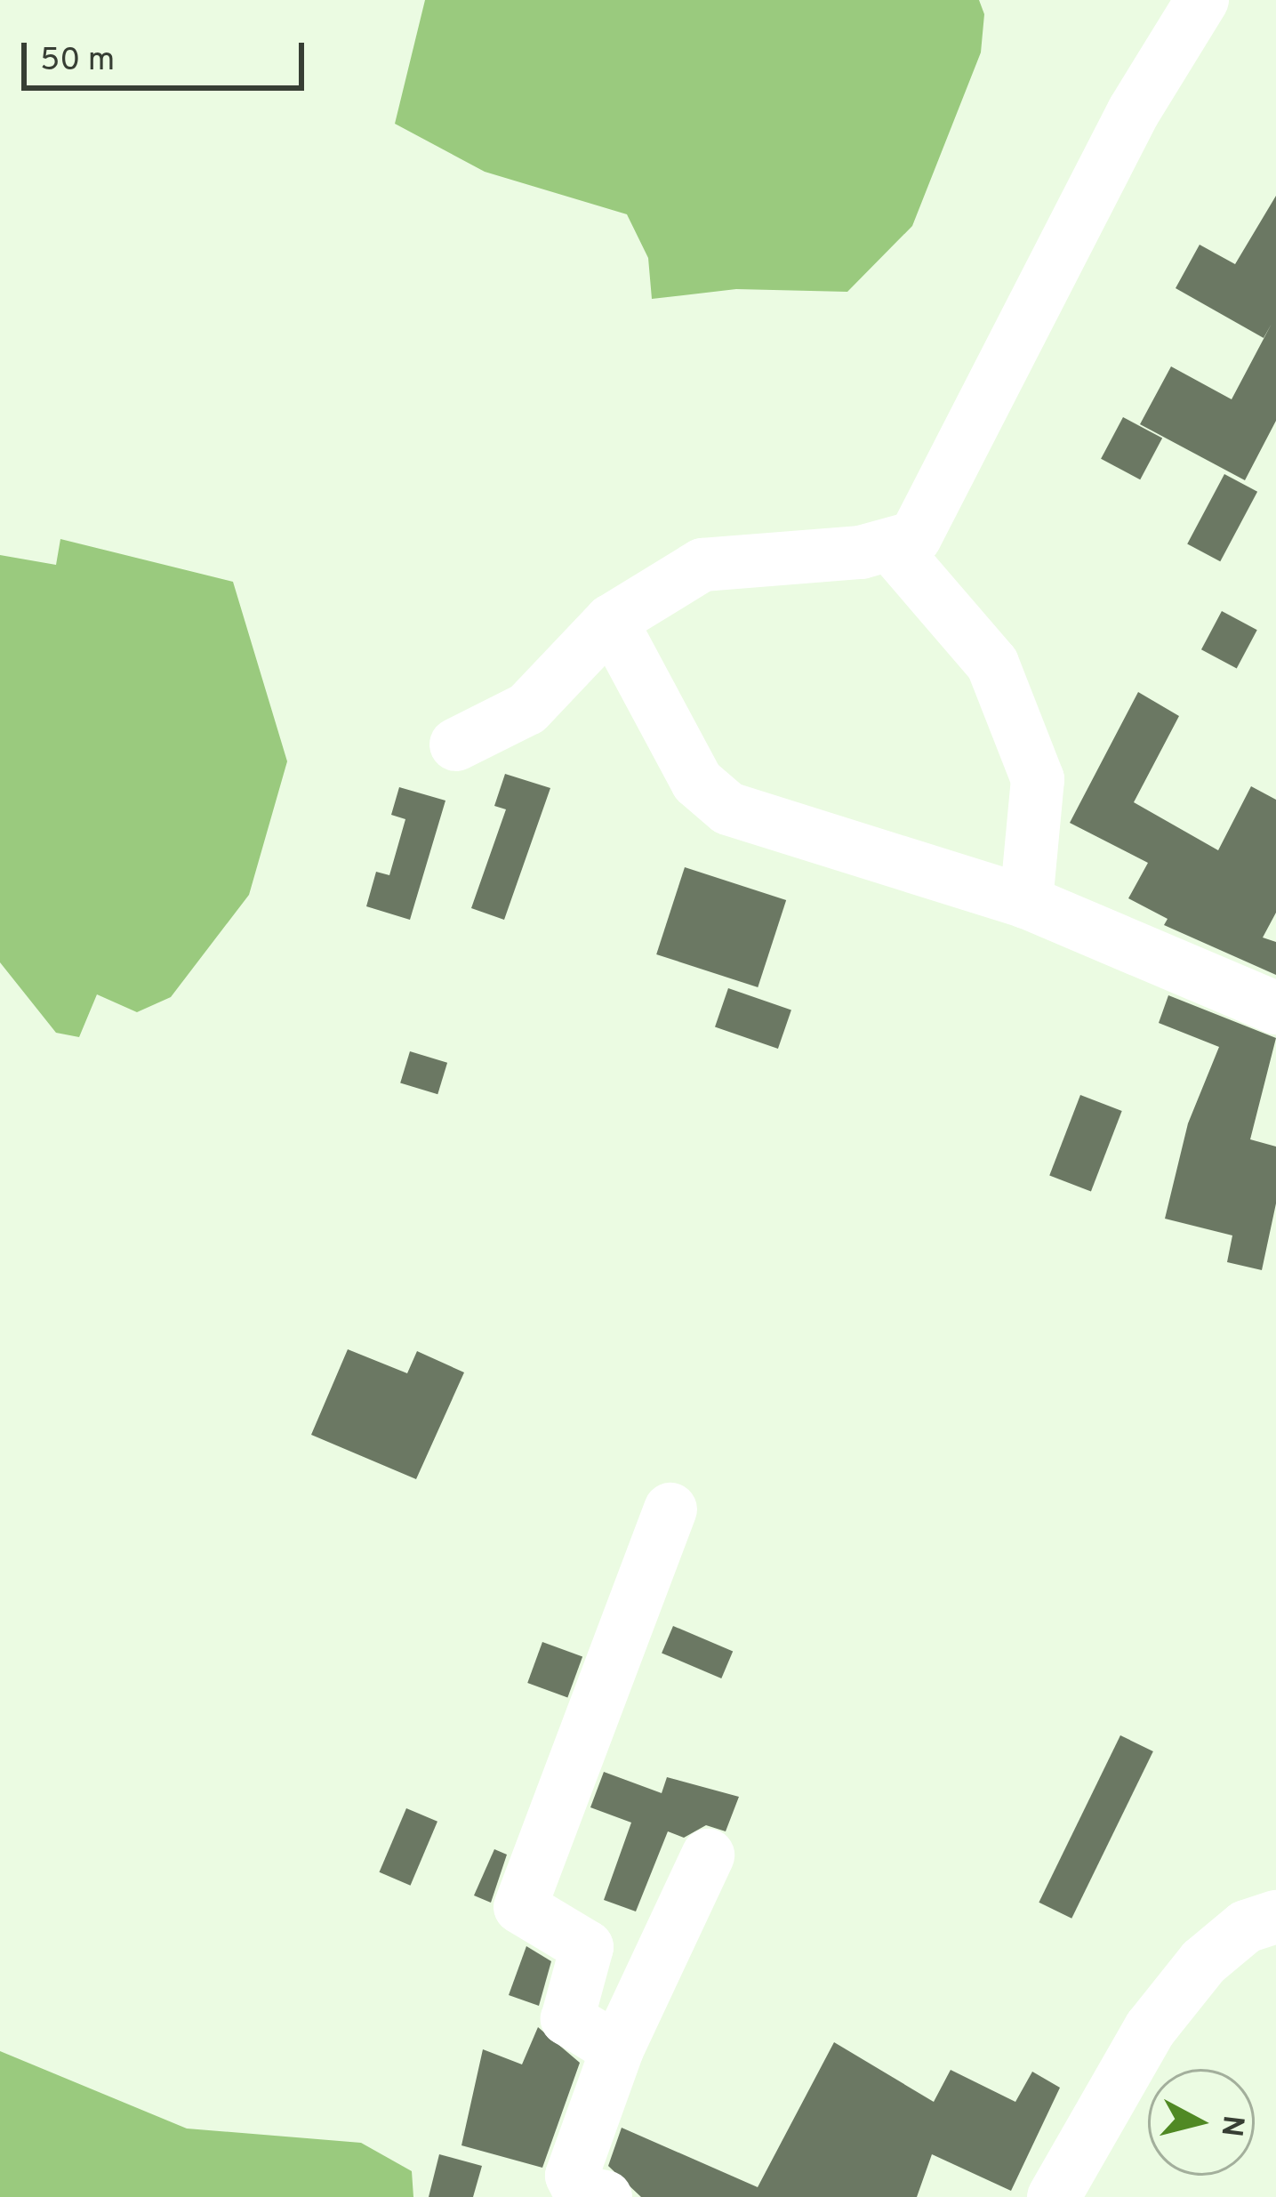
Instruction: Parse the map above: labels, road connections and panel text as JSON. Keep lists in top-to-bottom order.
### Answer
{
  "scale_bar": "50 m",
  "north": "right"
}
